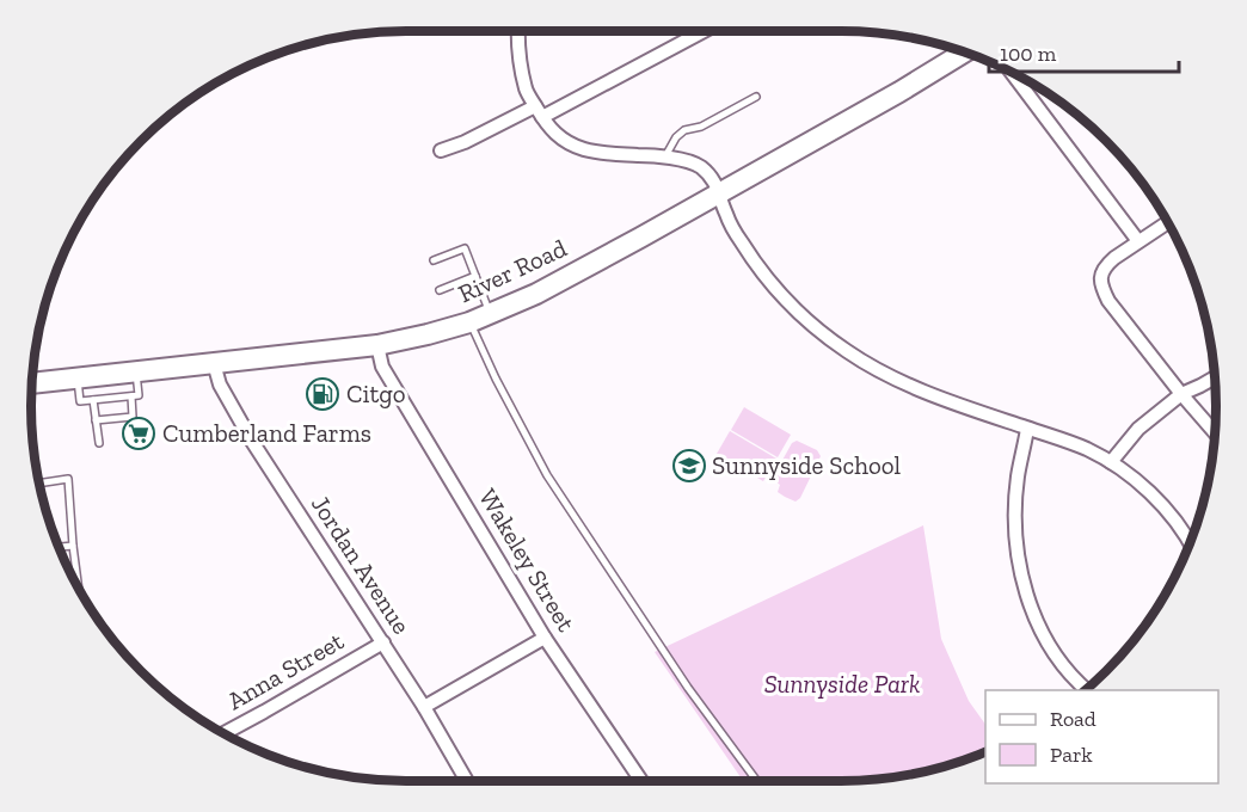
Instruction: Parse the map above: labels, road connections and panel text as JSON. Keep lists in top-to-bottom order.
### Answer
{
  "streets": {
    "main road": ["River Road"],
    "street": ["Wakeley Street", "Jordan Avenue", "Anna Street"]
  },
  "crossings": [
    ["River Road", "Wakeley Street"],
    ["River Road", "Jordan Avenue"],
    ["Jordan Avenue", "Anna Street"]
  ],
  "parks": ["Sunnyside Park"],
  "places": {
    "fuel station": ["Citgo"],
    "supermarket": ["Cumberland Farms"],
    "school or university": ["Sunnyside School"]
  },
  "legend": ["Road", "Park"],
  "scale_bar": "100 m"
}
